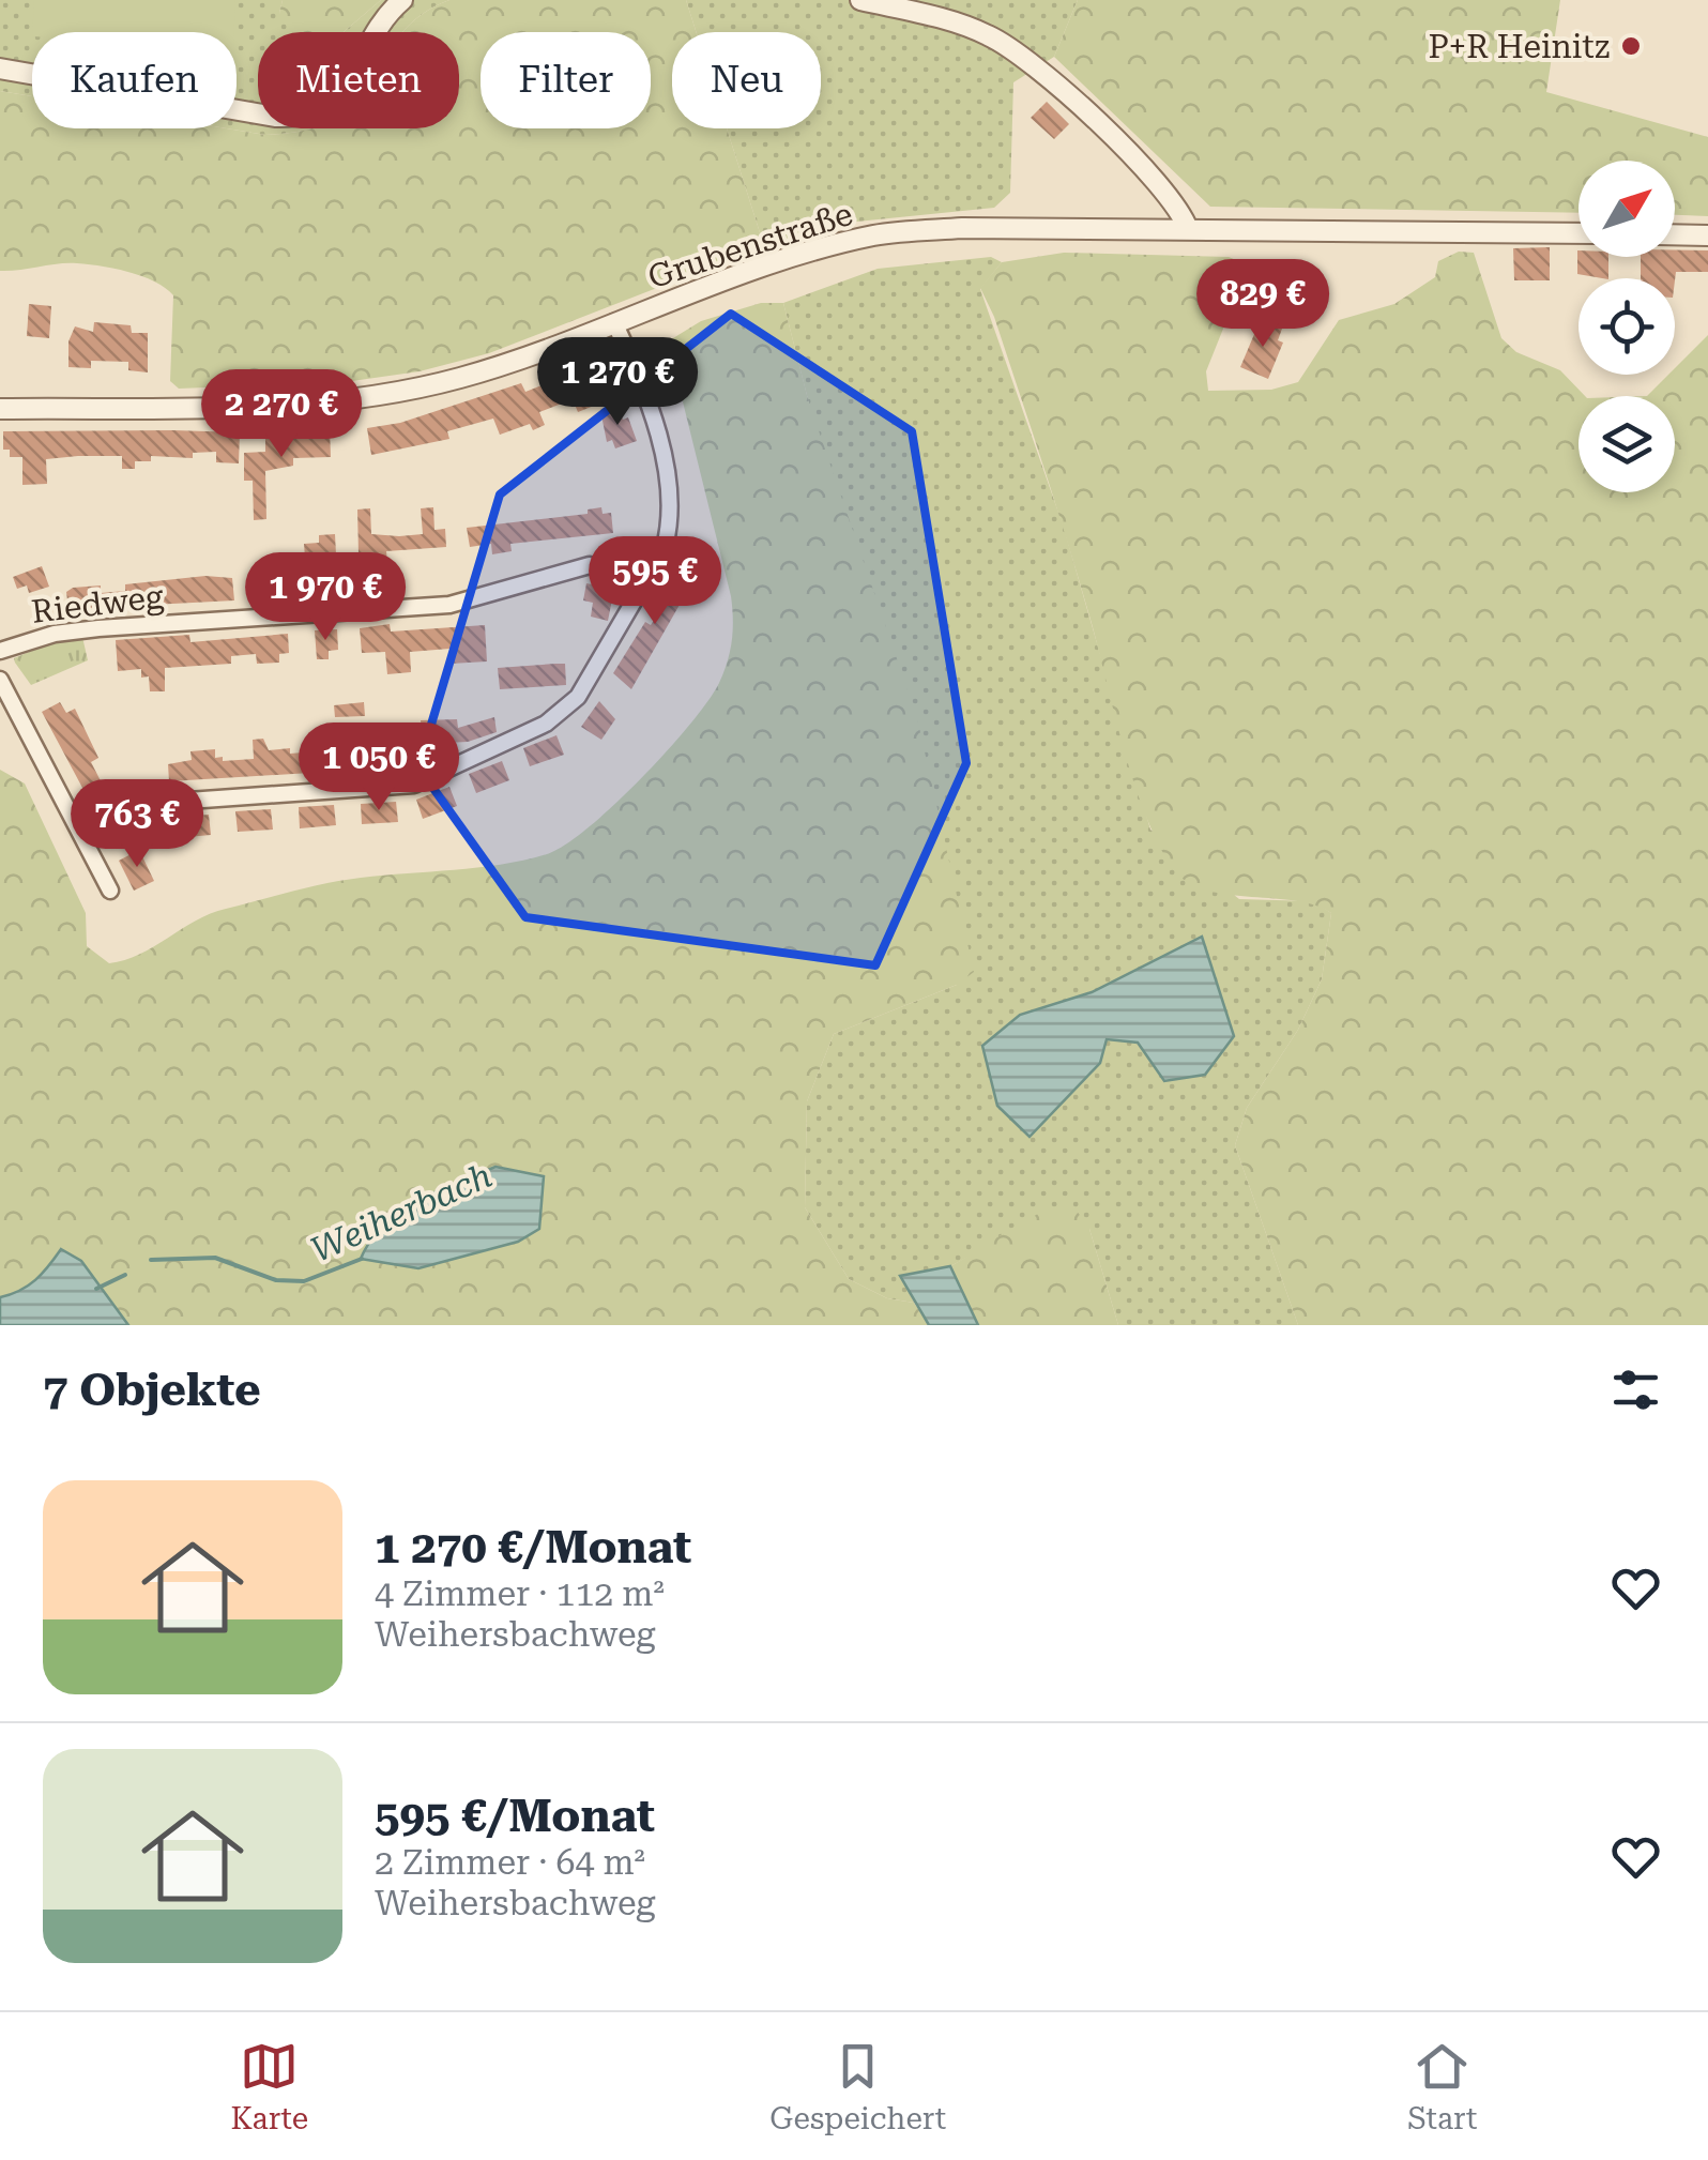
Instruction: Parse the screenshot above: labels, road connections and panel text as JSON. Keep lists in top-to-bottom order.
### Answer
{
  "streets": {
    "street": ["Grubenstraße", "Riedweg"]
  },
  "water": ["Weiherbach"],
  "places": ["P+R Heinitz"],
  "north": "top right",
  "page": {
    "chip": [
      "Kaufen",
      "Mieten",
      "Filter",
      "Neu"
    ],
    "price": [
      "829 €",
      "1 270 €",
      "2 270 €",
      "595 €",
      "1 970 €",
      "1 050 €",
      "763 €"
    ],
    "heading": "7 Objekte",
    "list": [
      {
        "name": "1 270 €/Monat",
        "note": "4 Zimmer · 112 m² · Weihersbachweg"
      },
      {
        "name": "595 €/Monat",
        "note": "2 Zimmer · 64 m² · Weihersbachweg"
      }
    ],
    "tabs": ["Karte", "Gespeichert", "Start"]
  }
}
